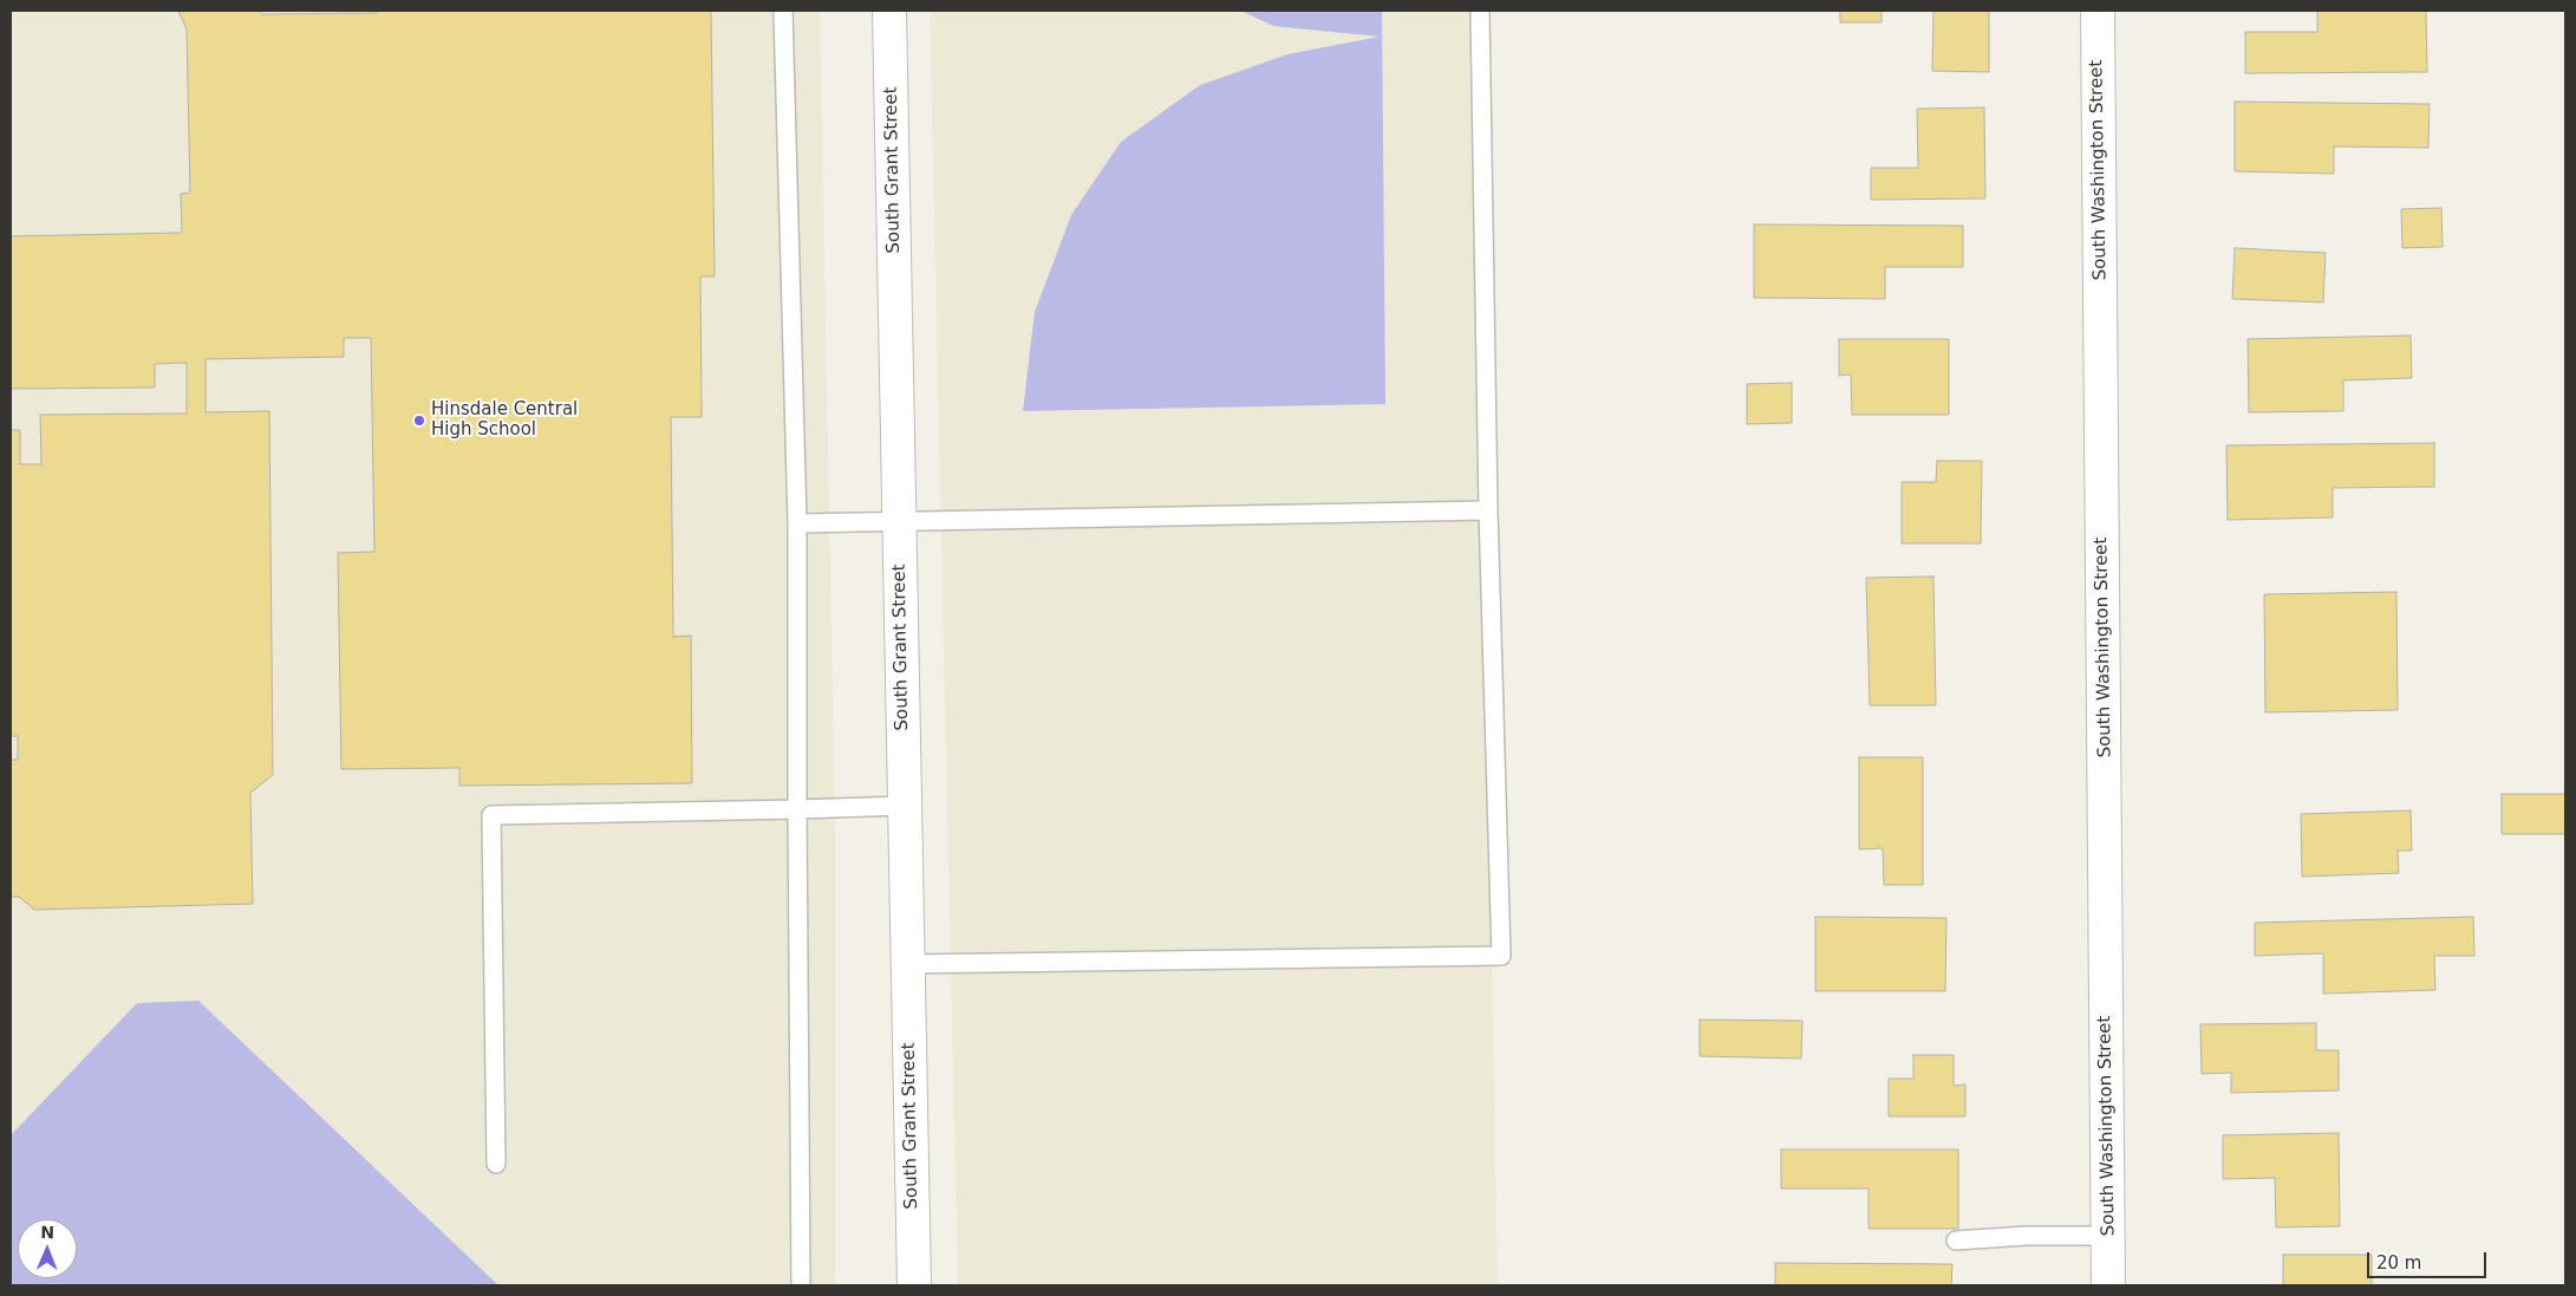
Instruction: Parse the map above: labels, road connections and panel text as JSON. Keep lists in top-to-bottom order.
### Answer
{
  "streets": {
    "street": ["South Grant Street", "South Washington Street"]
  },
  "places": ["Hinsdale Central High School"],
  "scale_bar": "20 m",
  "north": "top"
}
